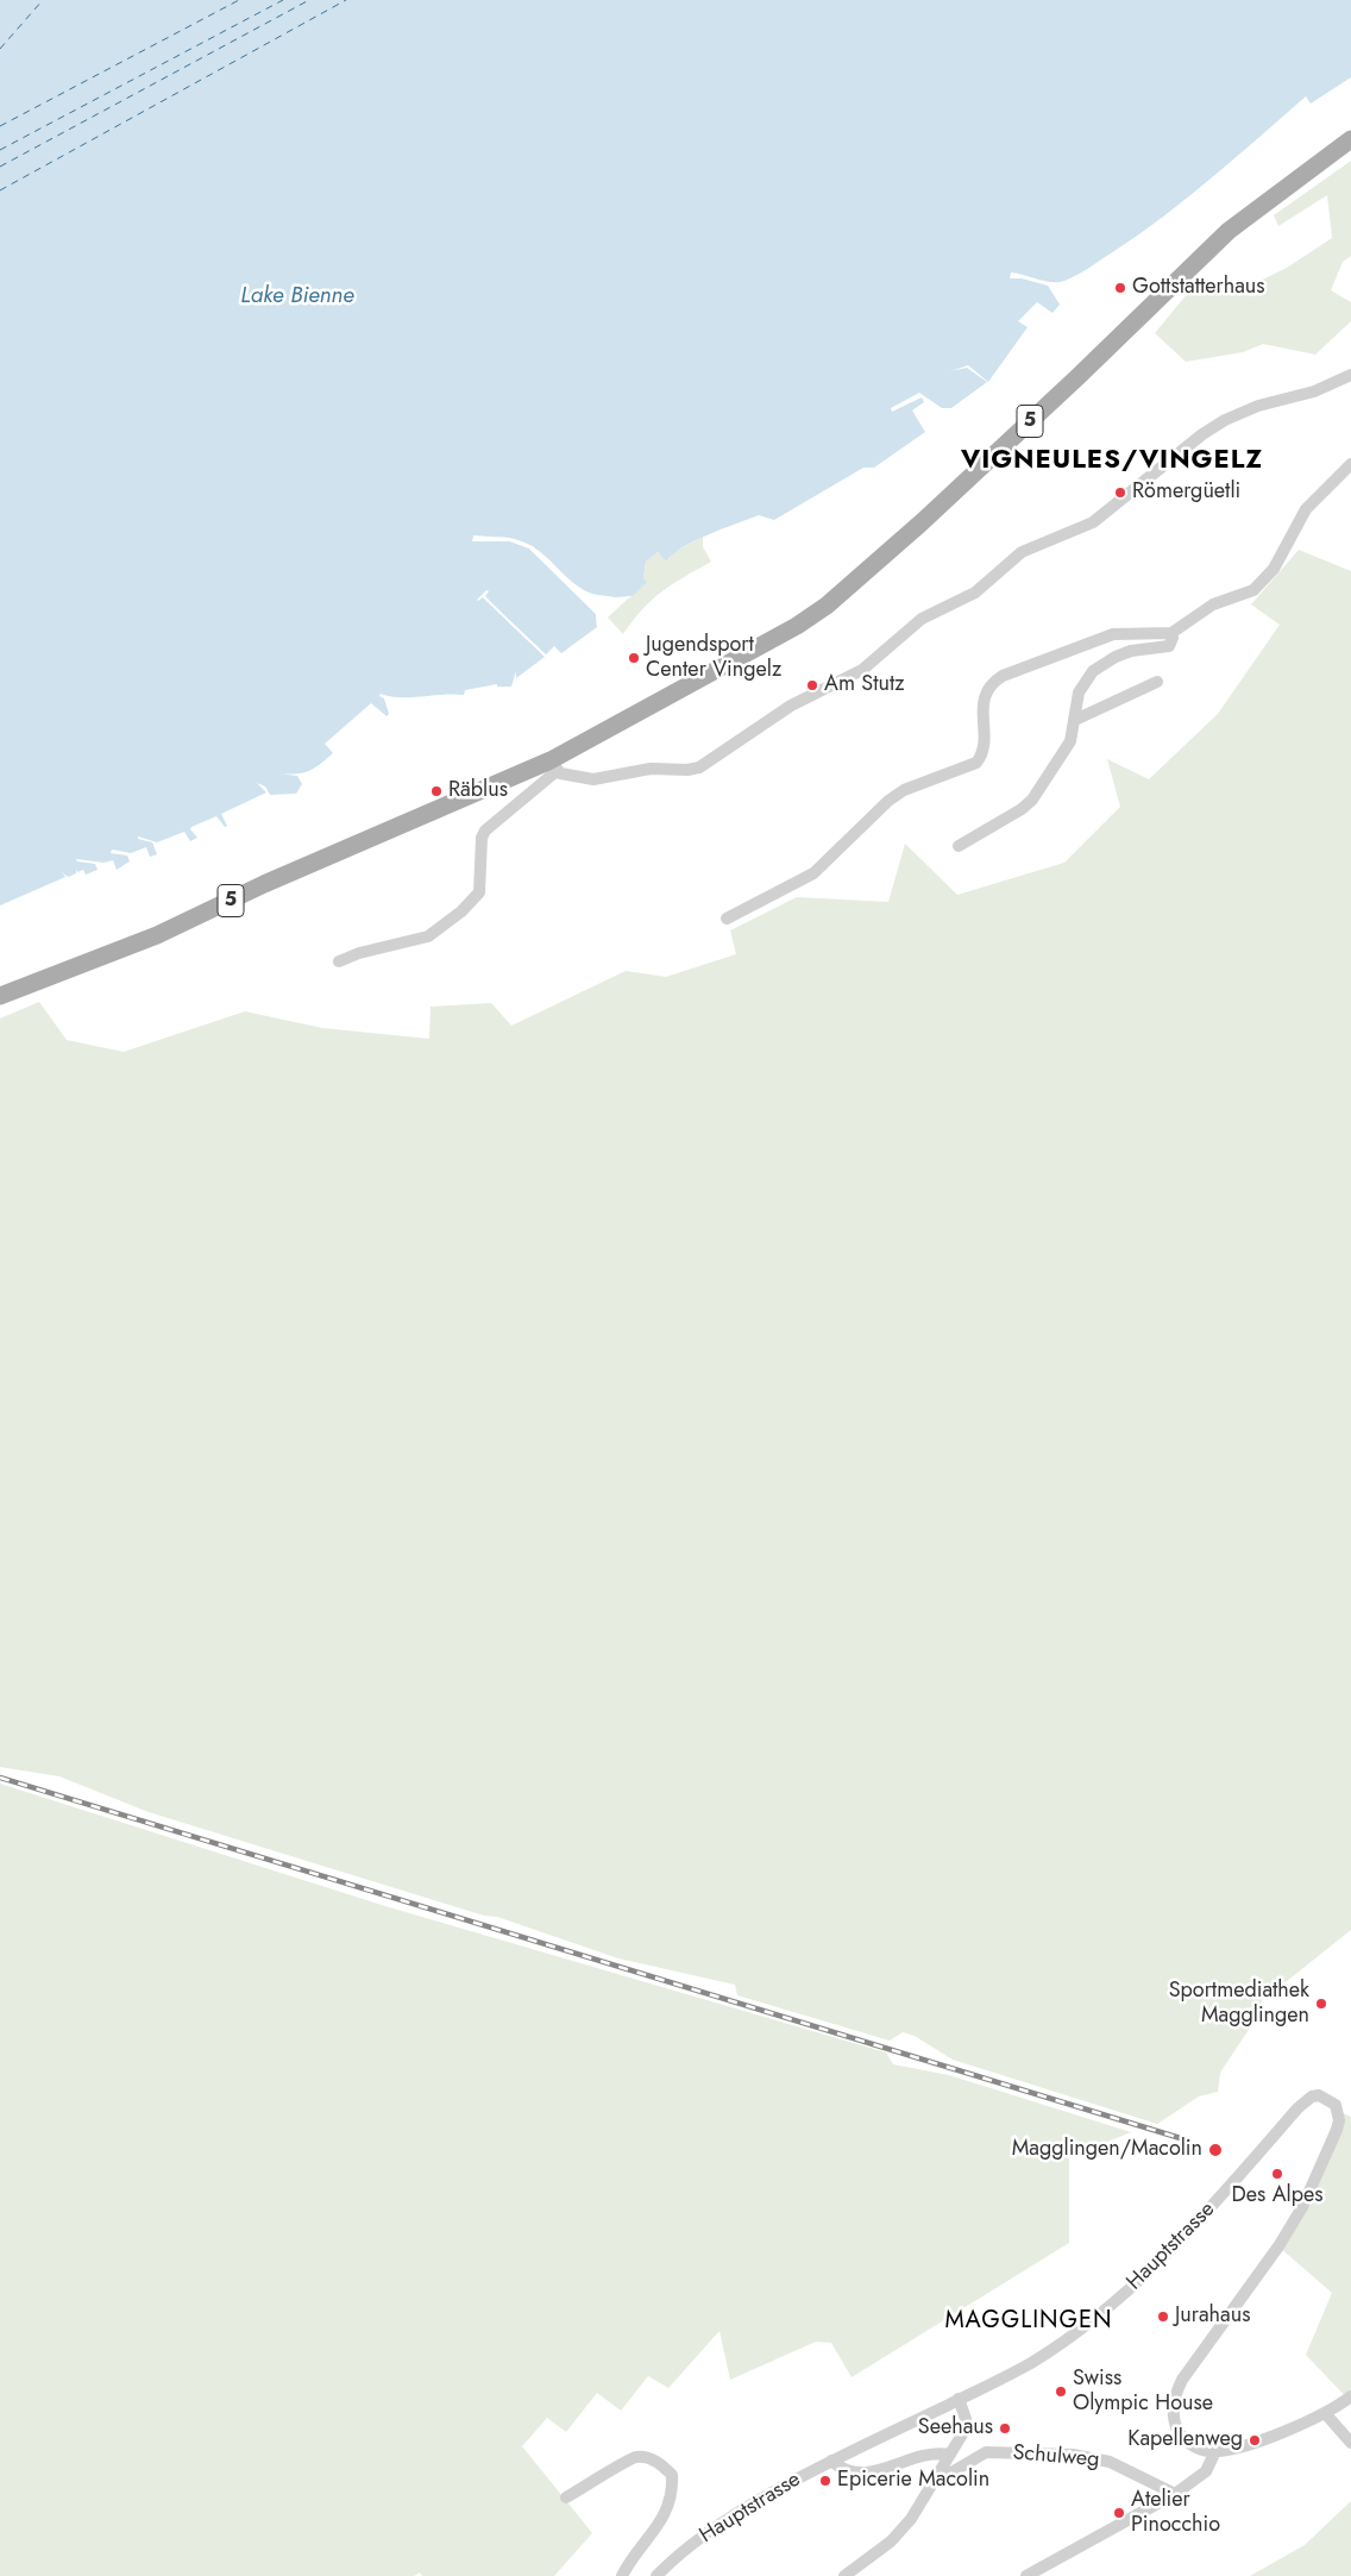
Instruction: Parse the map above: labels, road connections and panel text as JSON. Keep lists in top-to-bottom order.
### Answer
{
  "streets": {
    "main road": ["5"],
    "street": ["Hauptstrasse", "Schulweg"]
  },
  "districts": ["VIGNEULES/VINGELZ", "MAGGLINGEN"],
  "water": ["Lake Bienne"],
  "places": [
    "Gottstatterhaus",
    "Römergüetli",
    "Jugendsport Center Vingelz",
    "Am Stutz",
    "Räblus",
    "Sportmediathek Magglingen",
    "Magglingen/Macolin",
    "Des Alpes",
    "Jurahaus",
    "Swiss Olympic House",
    "Seehaus",
    "Kapellenweg",
    "Epicerie Macolin",
    "Atelier Pinocchio"
  ]
}
